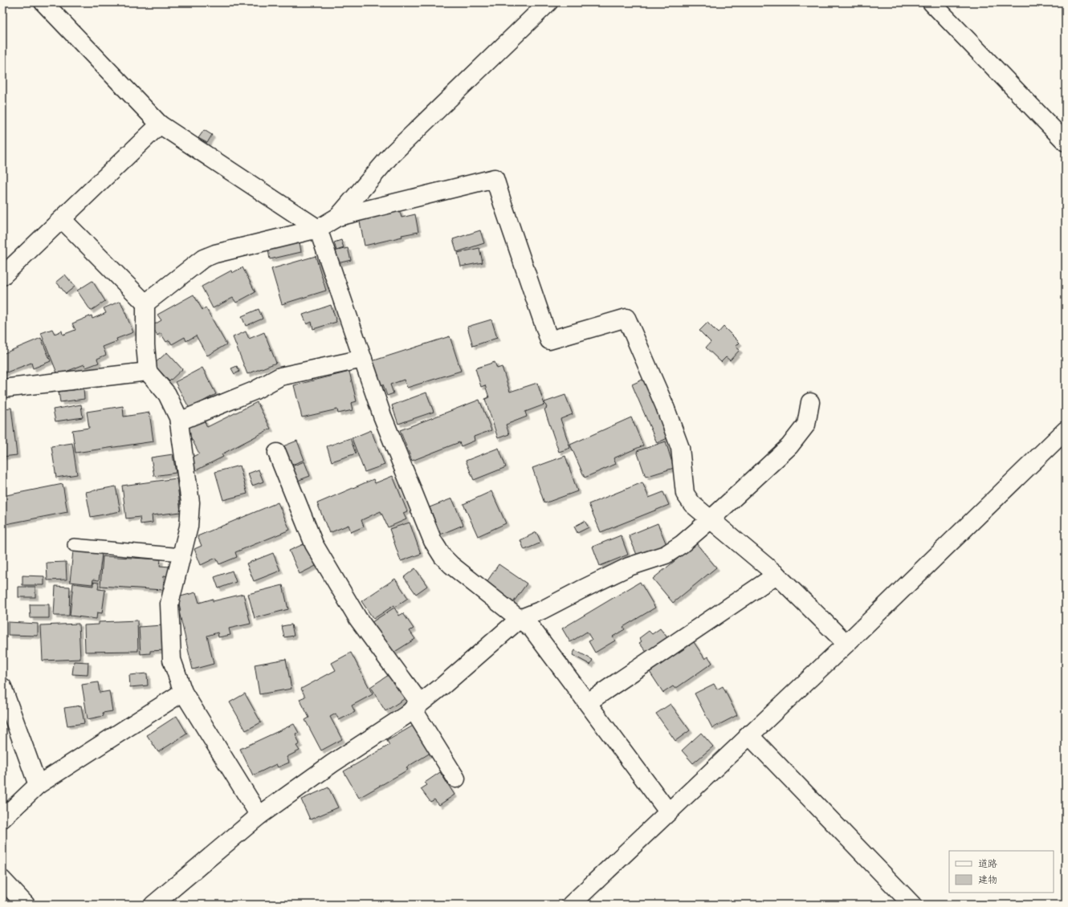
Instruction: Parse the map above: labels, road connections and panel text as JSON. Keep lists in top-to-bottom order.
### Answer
{
  "legend": ["道路", "建物"]
}
